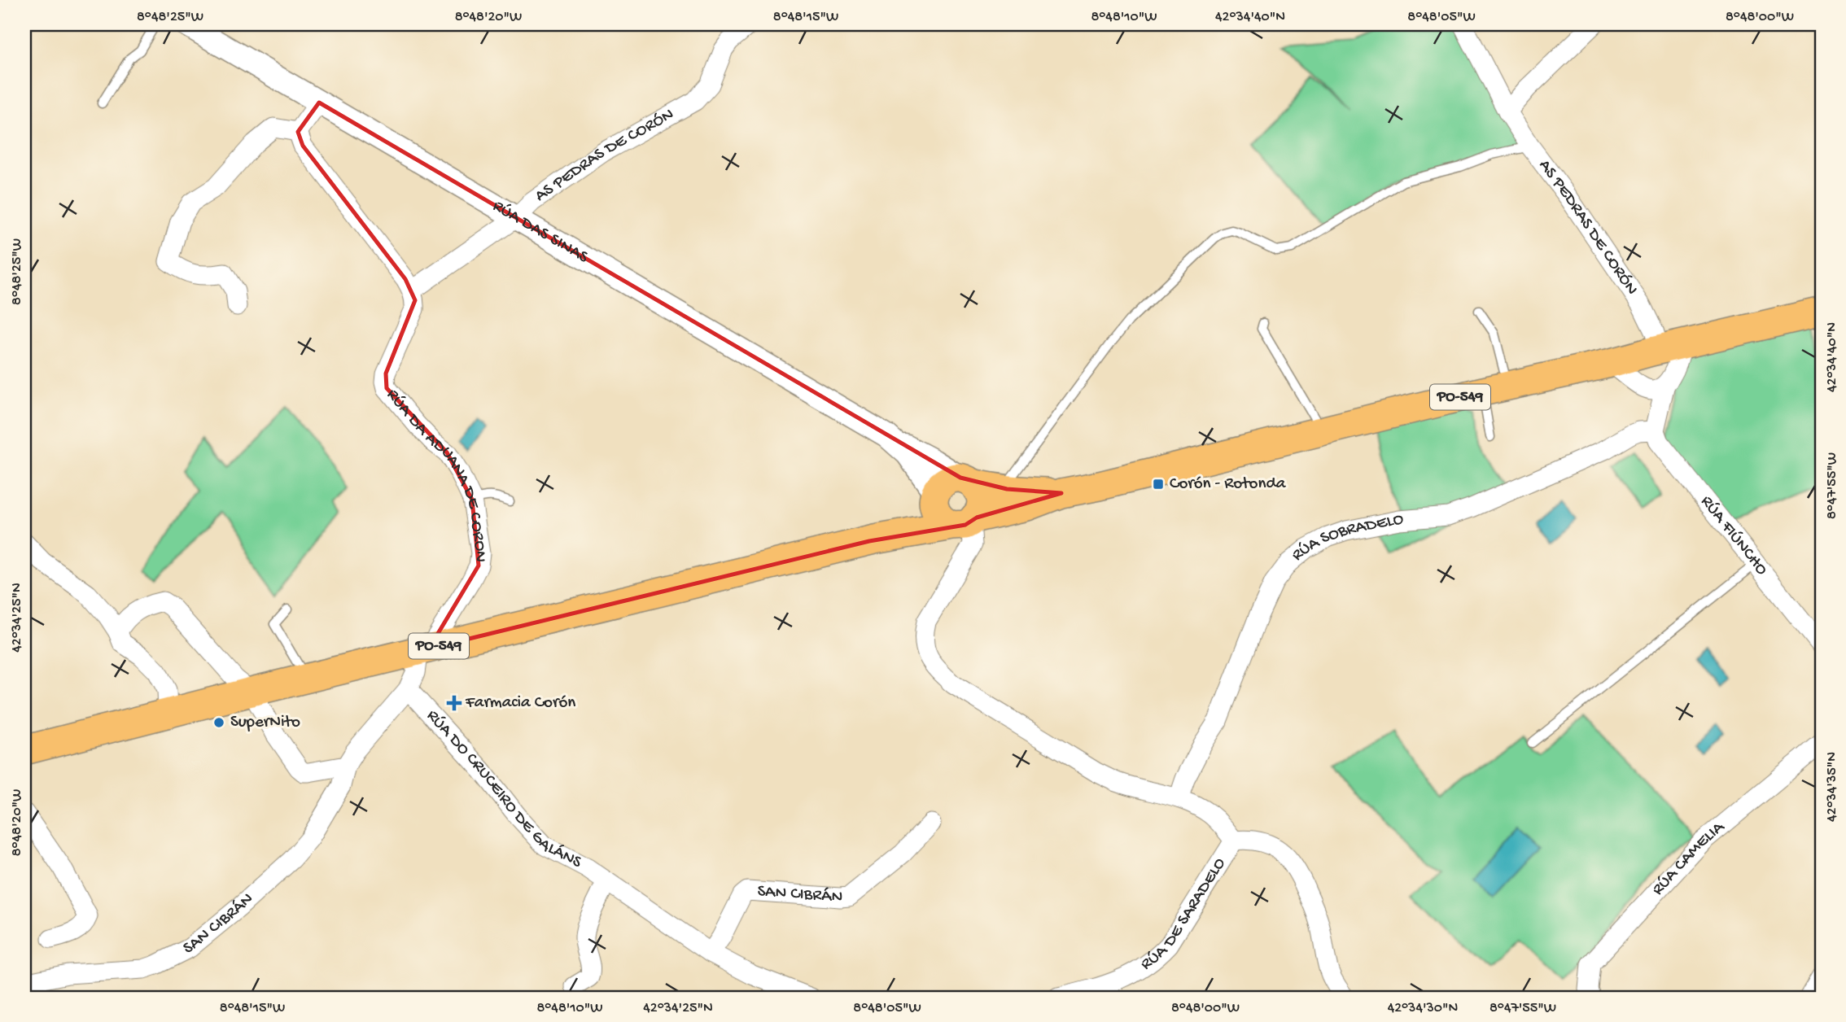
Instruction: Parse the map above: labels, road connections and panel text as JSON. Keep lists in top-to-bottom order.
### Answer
{
  "streets": {
    "main road": ["PO-549"],
    "street": [
      "AS PEDRAS DE CORÓN",
      "RÚA DAS SINAS",
      "RÚA DA ADUANA DE CORON",
      "RÚA FIÚNCHO",
      "RÚA SOBRADELO",
      "RÚA DO CRUCEIRO DE GALÁNS",
      "RÚA CAMELIA",
      "SAN CIBRÁN",
      "RÚA DE SARADELO"
    ]
  },
  "crossings": [
    ["AS PEDRAS DE CORÓN", "RÚA DAS SINAS"],
    ["AS PEDRAS DE CORÓN", "PO-549"],
    ["AS PEDRAS DE CORÓN", "RÚA DA ADUANA DE CORON"],
    ["AS PEDRAS DE CORÓN", "RÚA FIÚNCHO"],
    ["RÚA DAS SINAS", "PO-549"],
    ["PO-549", "RÚA DA ADUANA DE CORON"],
    ["PO-549", "RÚA FIÚNCHO"],
    ["PO-549", "SAN CIBRÁN"],
    ["RÚA DA ADUANA DE CORON", "SAN CIBRÁN"],
    ["RÚA FIÚNCHO", "RÚA SOBRADELO"],
    ["RÚA DO CRUCEIRO DE GALÁNS", "SAN CIBRÁN"]
  ],
  "places": {
    "transit": ["Corón - Rotonda"],
    "health": ["Farmacia Corón"],
    "other": ["SuperNito"]
  },
  "coordinates": [
    "8°48'25\"W",
    "8°48'20\"W",
    "8°48'15\"W",
    "8°48'10\"W",
    "42°34'40\"N",
    "8°48'05\"W",
    "8°48'00\"W",
    "8°47'55\"W",
    "42°34'25\"N",
    "42°34'35\"N",
    "42°34'30\"N"
  ]
}
